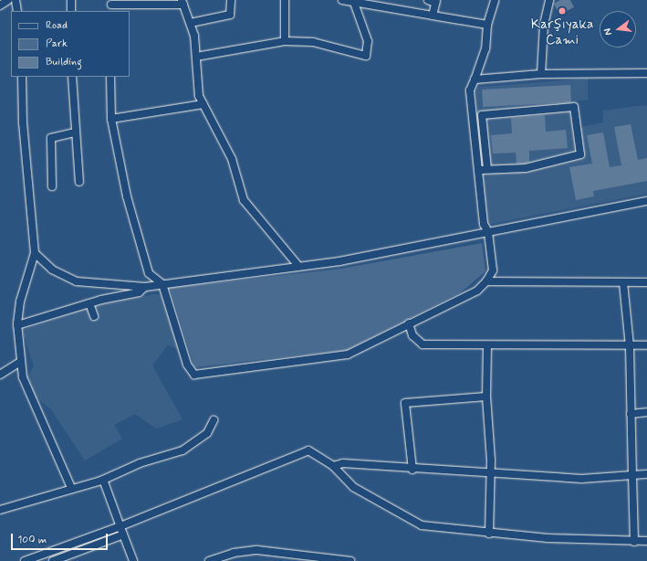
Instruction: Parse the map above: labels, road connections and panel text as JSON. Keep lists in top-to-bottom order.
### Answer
{
  "places": ["Karşıyaka Cami"],
  "legend": ["Road", "Park", "Building"],
  "scale_bar": "100 m",
  "north": "left"
}
